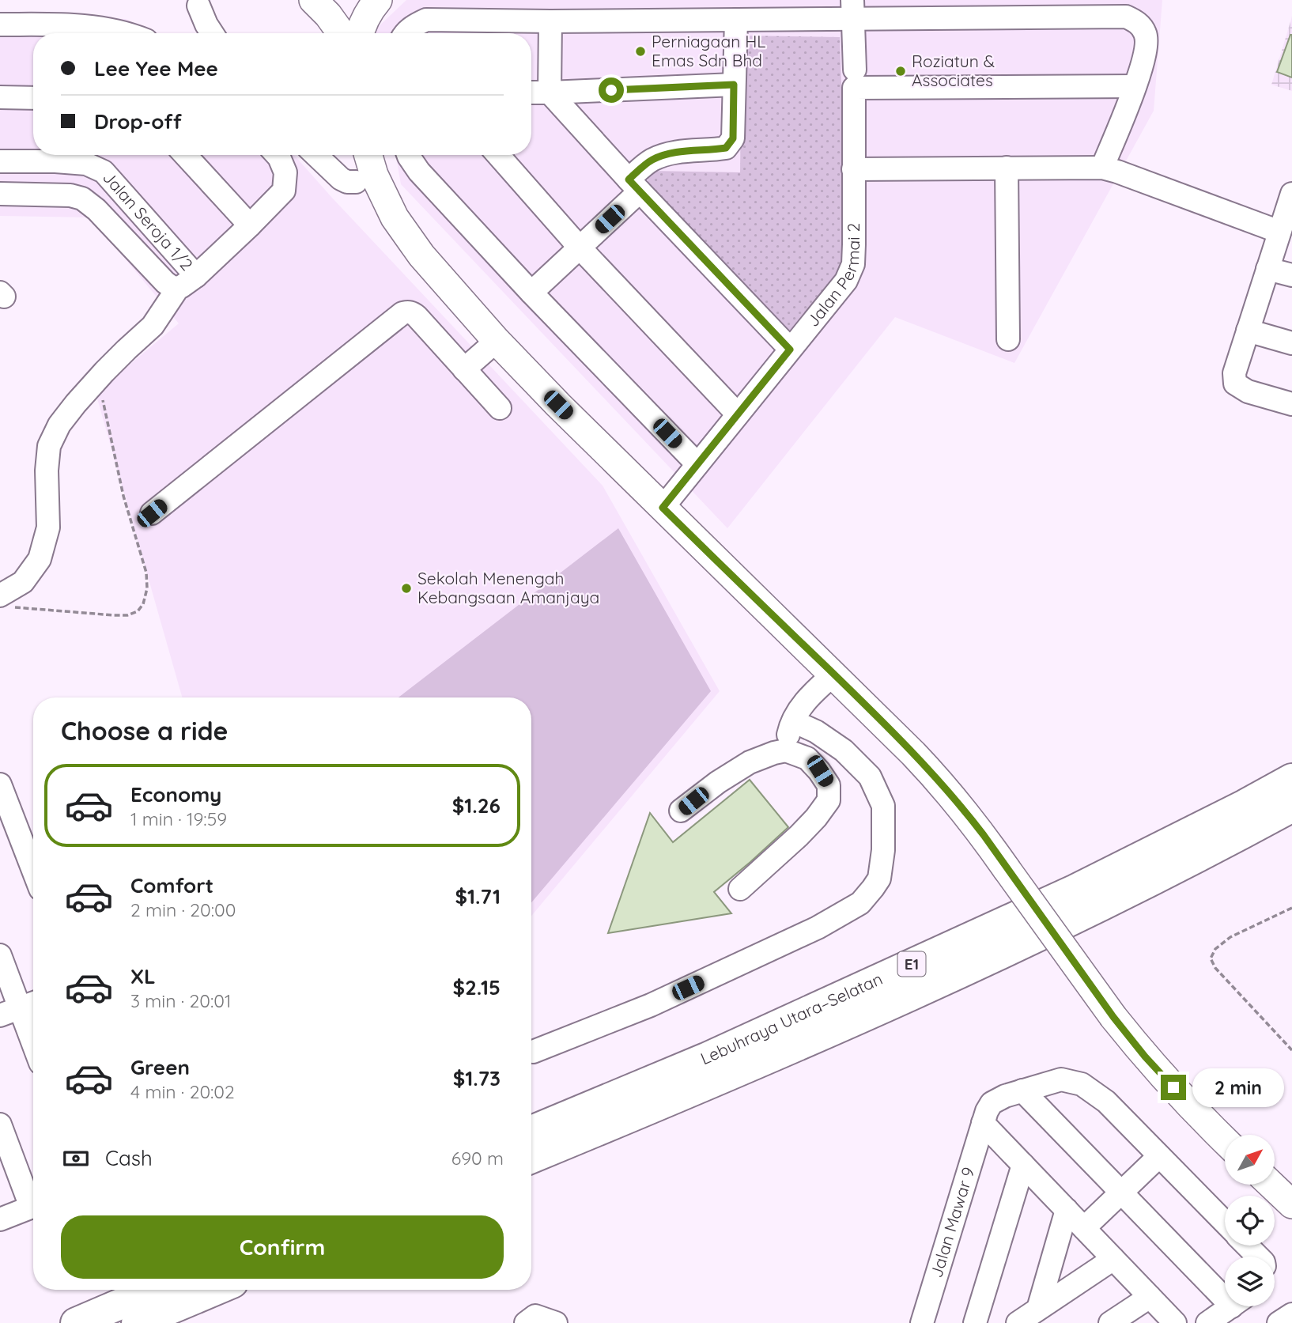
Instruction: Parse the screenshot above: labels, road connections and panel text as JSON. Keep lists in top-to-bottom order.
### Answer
{
  "streets": {
    "highway": ["E1", "Lebuhraya Utara–Selatan"],
    "street": ["Jalan Seroja 1/2", "Jalan Permai 2", "Jalan Mawar 9"]
  },
  "places": ["Perniagaan HL Emas Sdn Bhd", "Roziatun & Associates", "Sekolah Menengah Kebangsaan Amanjaya"],
  "north": "top right",
  "page": {
    "banner": ["Lee Yee Mee", "Drop-off"],
    "heading": "Choose a ride",
    "list": [
      {
        "name": "Economy",
        "note": "1 min · 19:59",
        "value": "$1.26"
      },
      {
        "name": "Comfort",
        "note": "2 min · 20:00",
        "value": "$1.71"
      },
      {
        "name": "XL",
        "note": "3 min · 20:01",
        "value": "$2.15"
      },
      {
        "name": "Green",
        "note": "4 min · 20:02",
        "value": "$1.73"
      }
    ],
    "bubble": "2 min",
    "pay": ["Cash", "690 m"],
    "buttons": "Confirm"
  }
}
